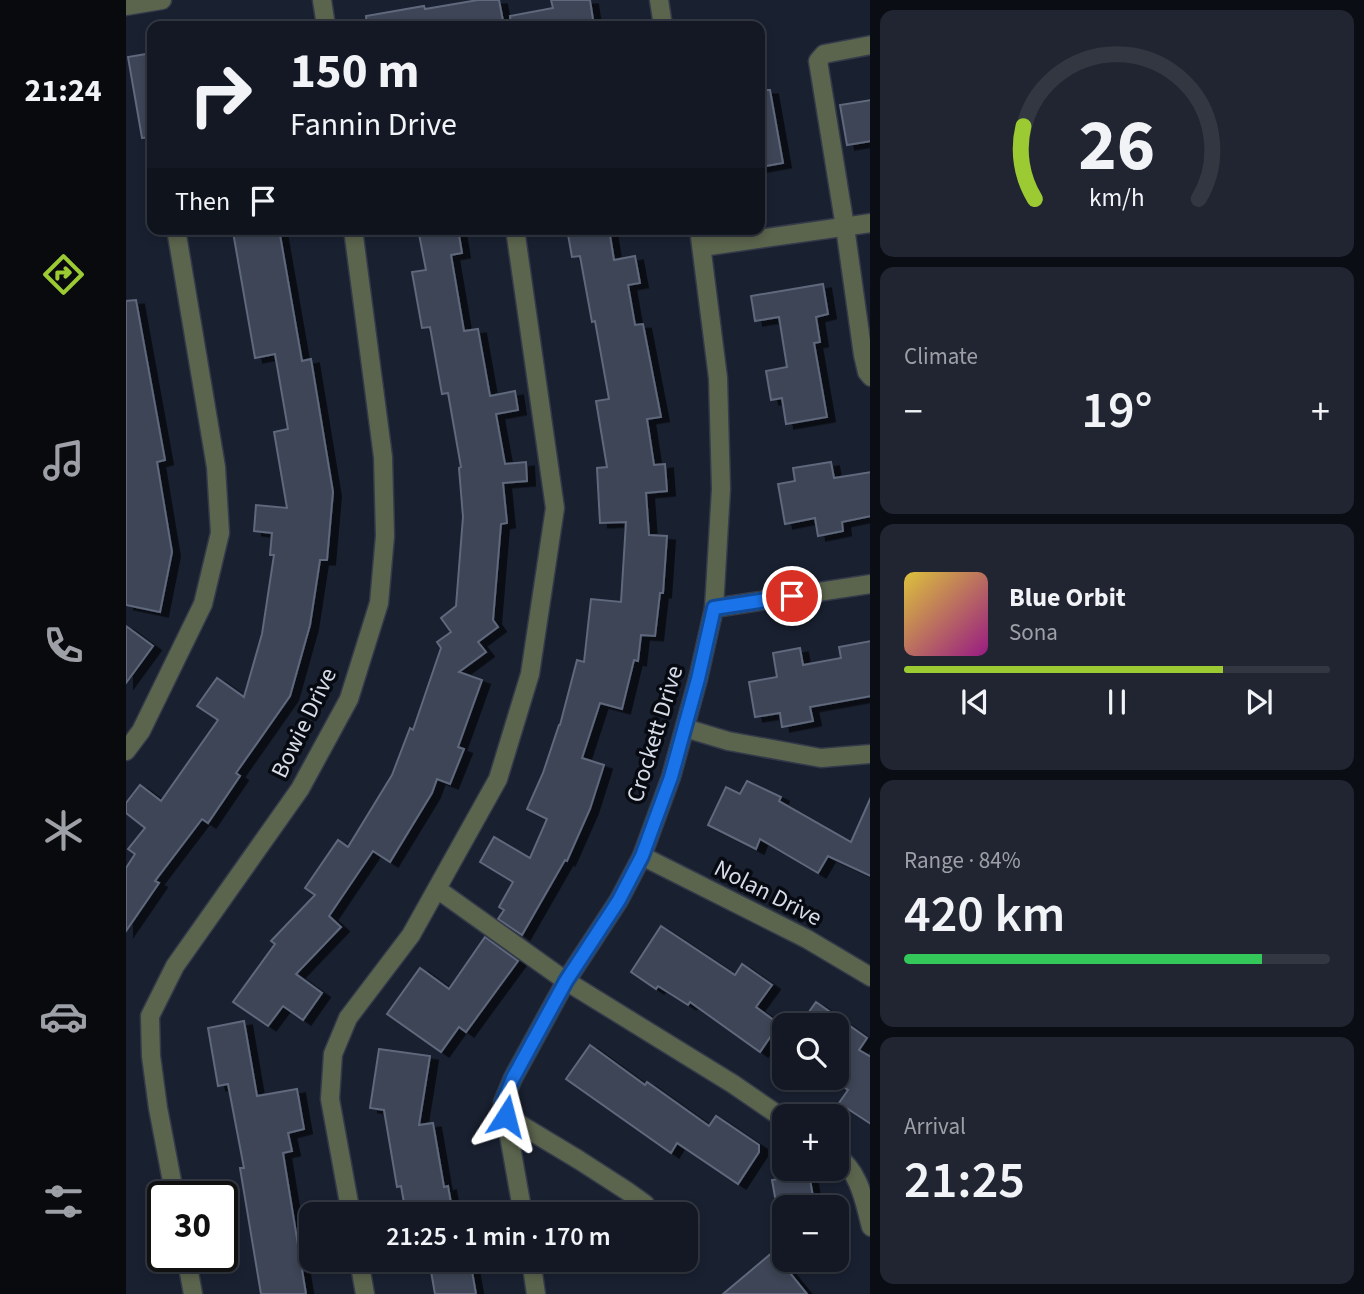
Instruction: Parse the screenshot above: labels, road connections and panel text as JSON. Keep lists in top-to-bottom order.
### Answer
{
  "streets": {
    "street": ["Bowie Drive", "Crockett Drive", "Nolan Drive"]
  },
  "crossings": [
    ["Crockett Drive", "Nolan Drive"]
  ],
  "page": {
    "tabs": "21:24",
    "turn": ["150 m", "Fannin Drive"],
    "then": "Then",
    "tile": [
      "Climate",
      ["Range · 84%", "420 km"],
      ["Arrival", "21:25"]
    ],
    "heat": ["−", "19°", "+"],
    "song": ["Blue Orbit", "Sona"],
    "map_buttons": ["+", "−"],
    "limit": "30",
    "trip": "21:25 · 1 min · 170 m",
    "gauge": ["26", "km/h"]
  }
}
